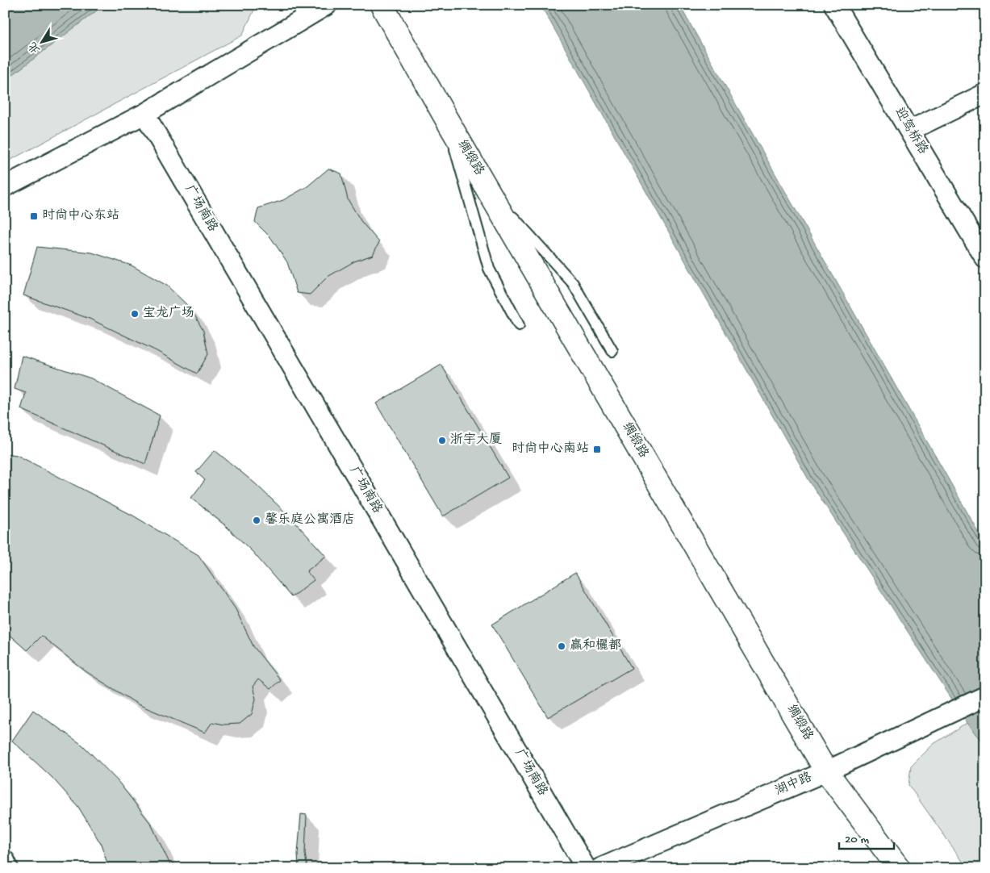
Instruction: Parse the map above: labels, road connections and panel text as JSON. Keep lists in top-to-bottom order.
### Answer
{
  "streets": {
    "street": [
      "迎驾桥路",
      "绸缎路",
      "广场南路",
      "湖中路"
    ]
  },
  "crossings": [
    ["绸缎路", "湖中路"]
  ],
  "places": {
    "transit": ["时尚中心东站", "时尚中心南站"],
    "other": [
      "宝龙广场",
      "浙宇大厦",
      "馨乐庭公寓酒店",
      "赢和欐都"
    ]
  },
  "scale_bar": "20 m",
  "north": "bottom left"
}
